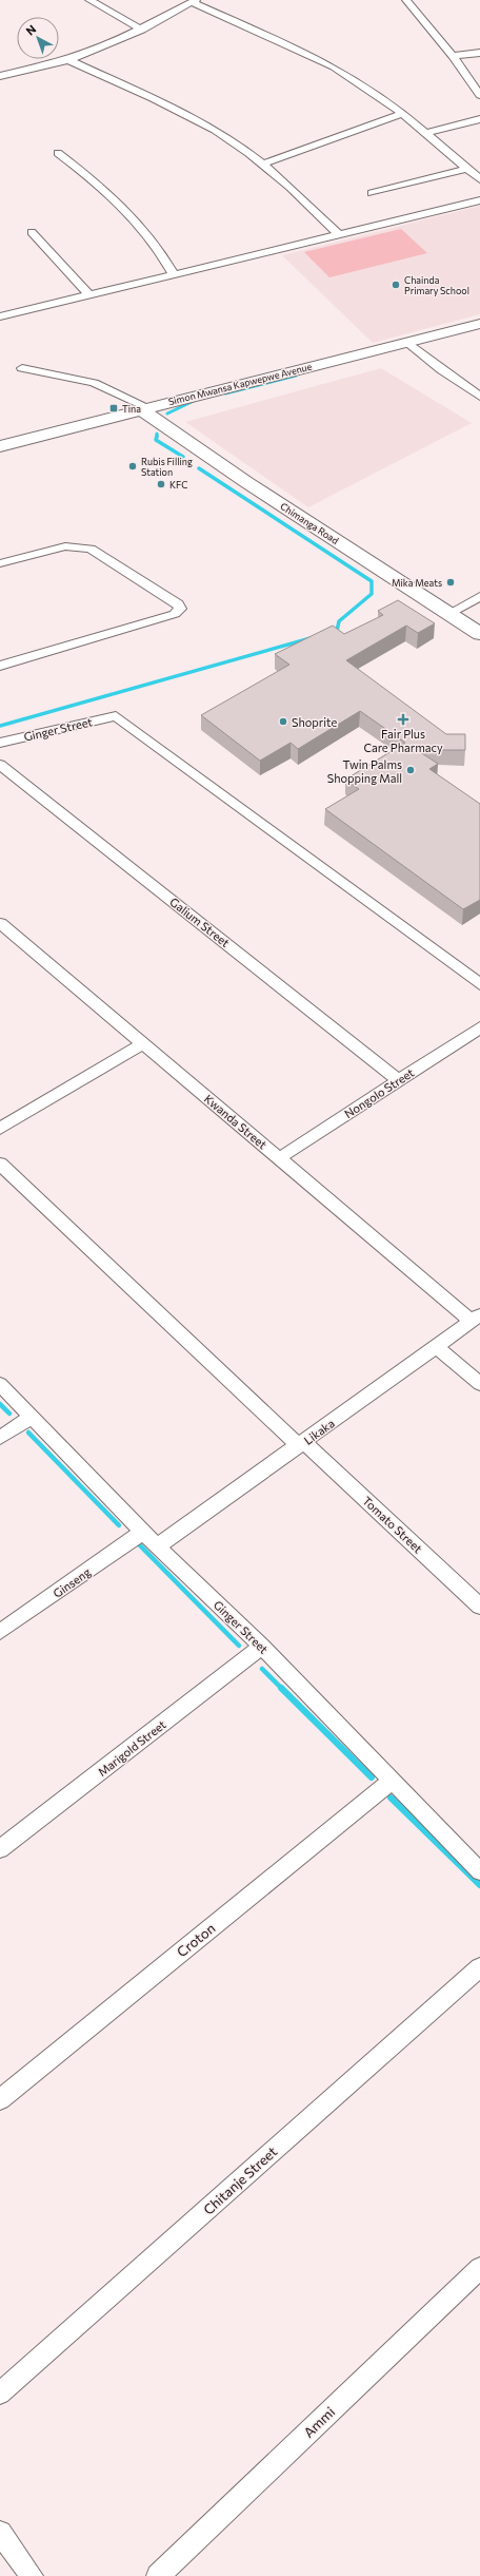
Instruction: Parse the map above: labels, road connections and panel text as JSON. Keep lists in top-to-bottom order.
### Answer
{
  "streets": {
    "main road": ["Simon Mwansa Kapwepwe Avenue", "Chimanga Road"],
    "street": [
      "Ginger Street",
      "Galium Street",
      "Nongolo Street",
      "Kwanda Street",
      "Likaka",
      "Tomato Street",
      "Ginseng",
      "Marigold Street",
      "Croton",
      "Chitanje Street",
      "Ammi"
    ]
  },
  "crossings": [
    ["Simon Mwansa Kapwepwe Avenue", "Chimanga Road"],
    ["Ginger Street", "Likaka"],
    ["Ginger Street", "Ginseng"],
    ["Ginger Street", "Marigold Street"],
    ["Ginger Street", "Croton"],
    ["Galium Street", "Nongolo Street"],
    ["Nongolo Street", "Kwanda Street"],
    ["Kwanda Street", "Likaka"],
    ["Likaka", "Tomato Street"]
  ],
  "places": {
    "other": [
      "Chainda Primary School",
      "Rubis Filling Station",
      "KFC",
      "Mika Meats",
      "Shoprite",
      "Twin Palms Shopping Mall"
    ],
    "transit": ["Tina"],
    "health": ["Fair Plus Care Pharmacy"]
  },
  "north": "top left"
}
